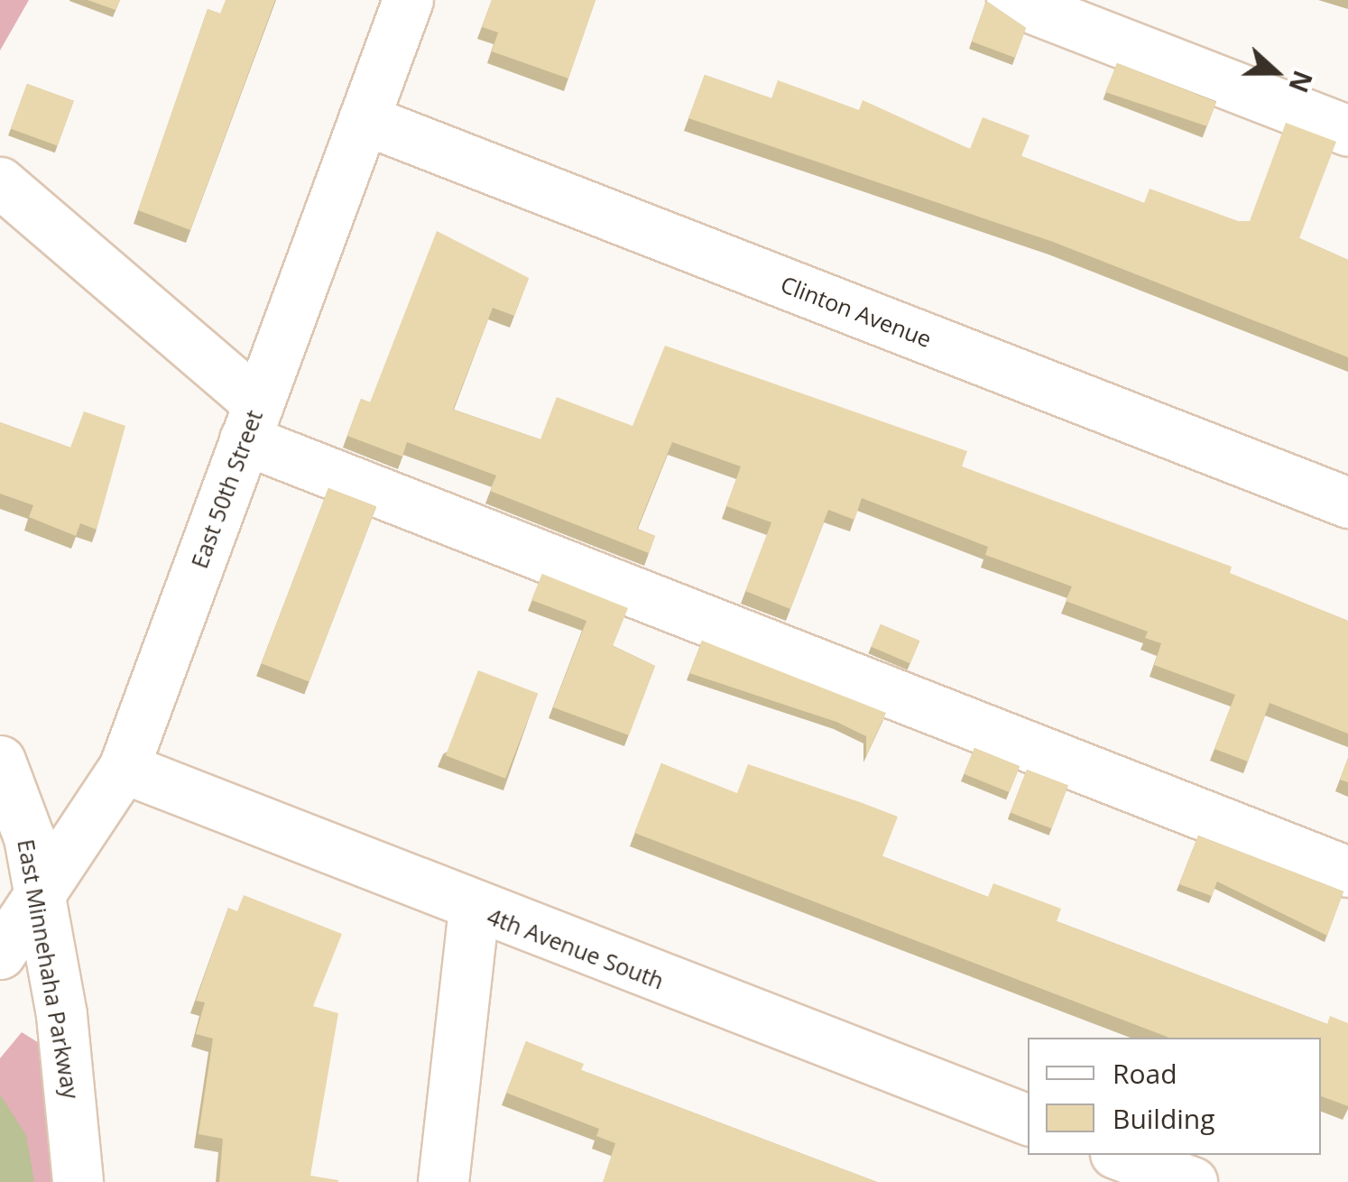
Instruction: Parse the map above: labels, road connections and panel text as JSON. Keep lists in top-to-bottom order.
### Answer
{
  "streets": {
    "street": [
      "Clinton Avenue",
      "East 50th Street",
      "4th Avenue South",
      "East Minnehaha Parkway"
    ]
  },
  "crossings": [
    ["Clinton Avenue", "East 50th Street"],
    ["East 50th Street", "4th Avenue South"],
    ["East 50th Street", "East Minnehaha Parkway"]
  ],
  "legend": ["Road", "Building"],
  "north": "right"
}
